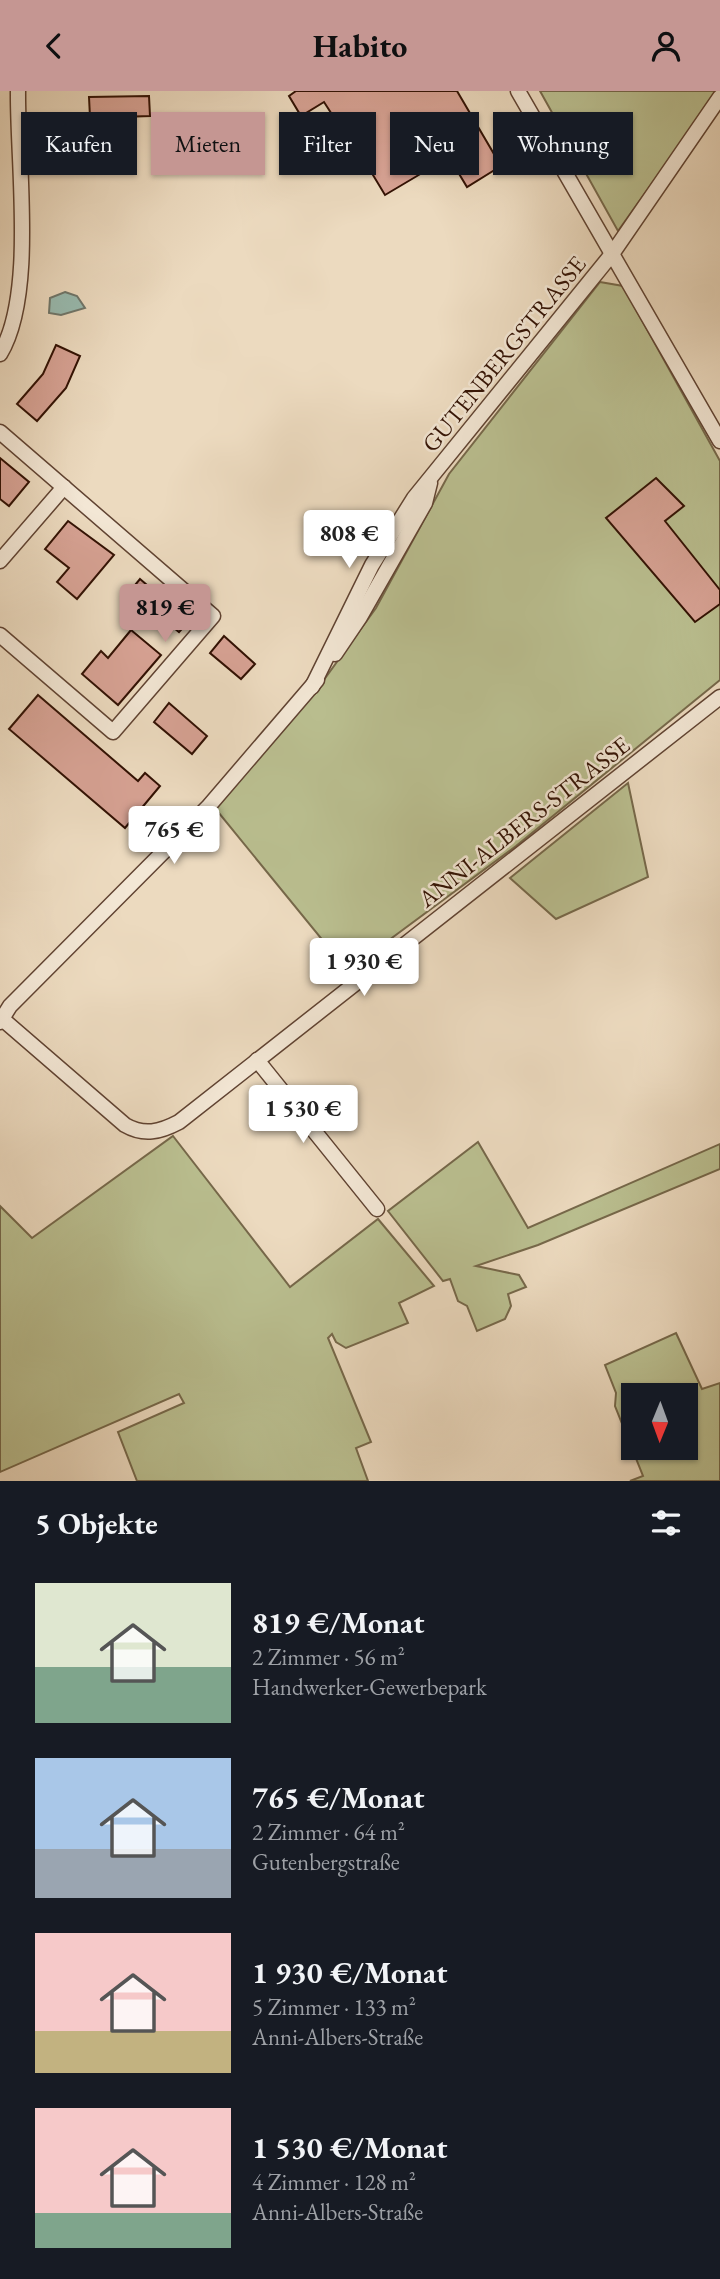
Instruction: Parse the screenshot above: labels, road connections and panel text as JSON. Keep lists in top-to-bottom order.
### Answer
{
  "streets": {
    "street": ["GUTENBERGSTRASSE", "ANNI-ALBERS-STRASSE"]
  },
  "crossings": [
    ["GUTENBERGSTRASSE", "ANNI-ALBERS-STRASSE"]
  ],
  "north": "bottom",
  "page": {
    "header": "Habito",
    "chip": [
      "Kaufen",
      "Mieten",
      "Filter",
      "Neu",
      "Wohnung"
    ],
    "price": [
      "808 €",
      "819 €",
      "765 €",
      "1 930 €",
      "1 530 €"
    ],
    "heading": "5 Objekte",
    "list": [
      {
        "name": "819 €/Monat",
        "note": "2 Zimmer · 56 m² · Handwerker-Gewerbepark"
      },
      {
        "name": "765 €/Monat",
        "note": "2 Zimmer · 64 m² · Gutenbergstraße"
      },
      {
        "name": "1 930 €/Monat",
        "note": "5 Zimmer · 133 m² · Anni-Albers-Straße"
      },
      {
        "name": "1 530 €/Monat",
        "note": "4 Zimmer · 128 m² · Anni-Albers-Straße"
      }
    ]
  }
}
